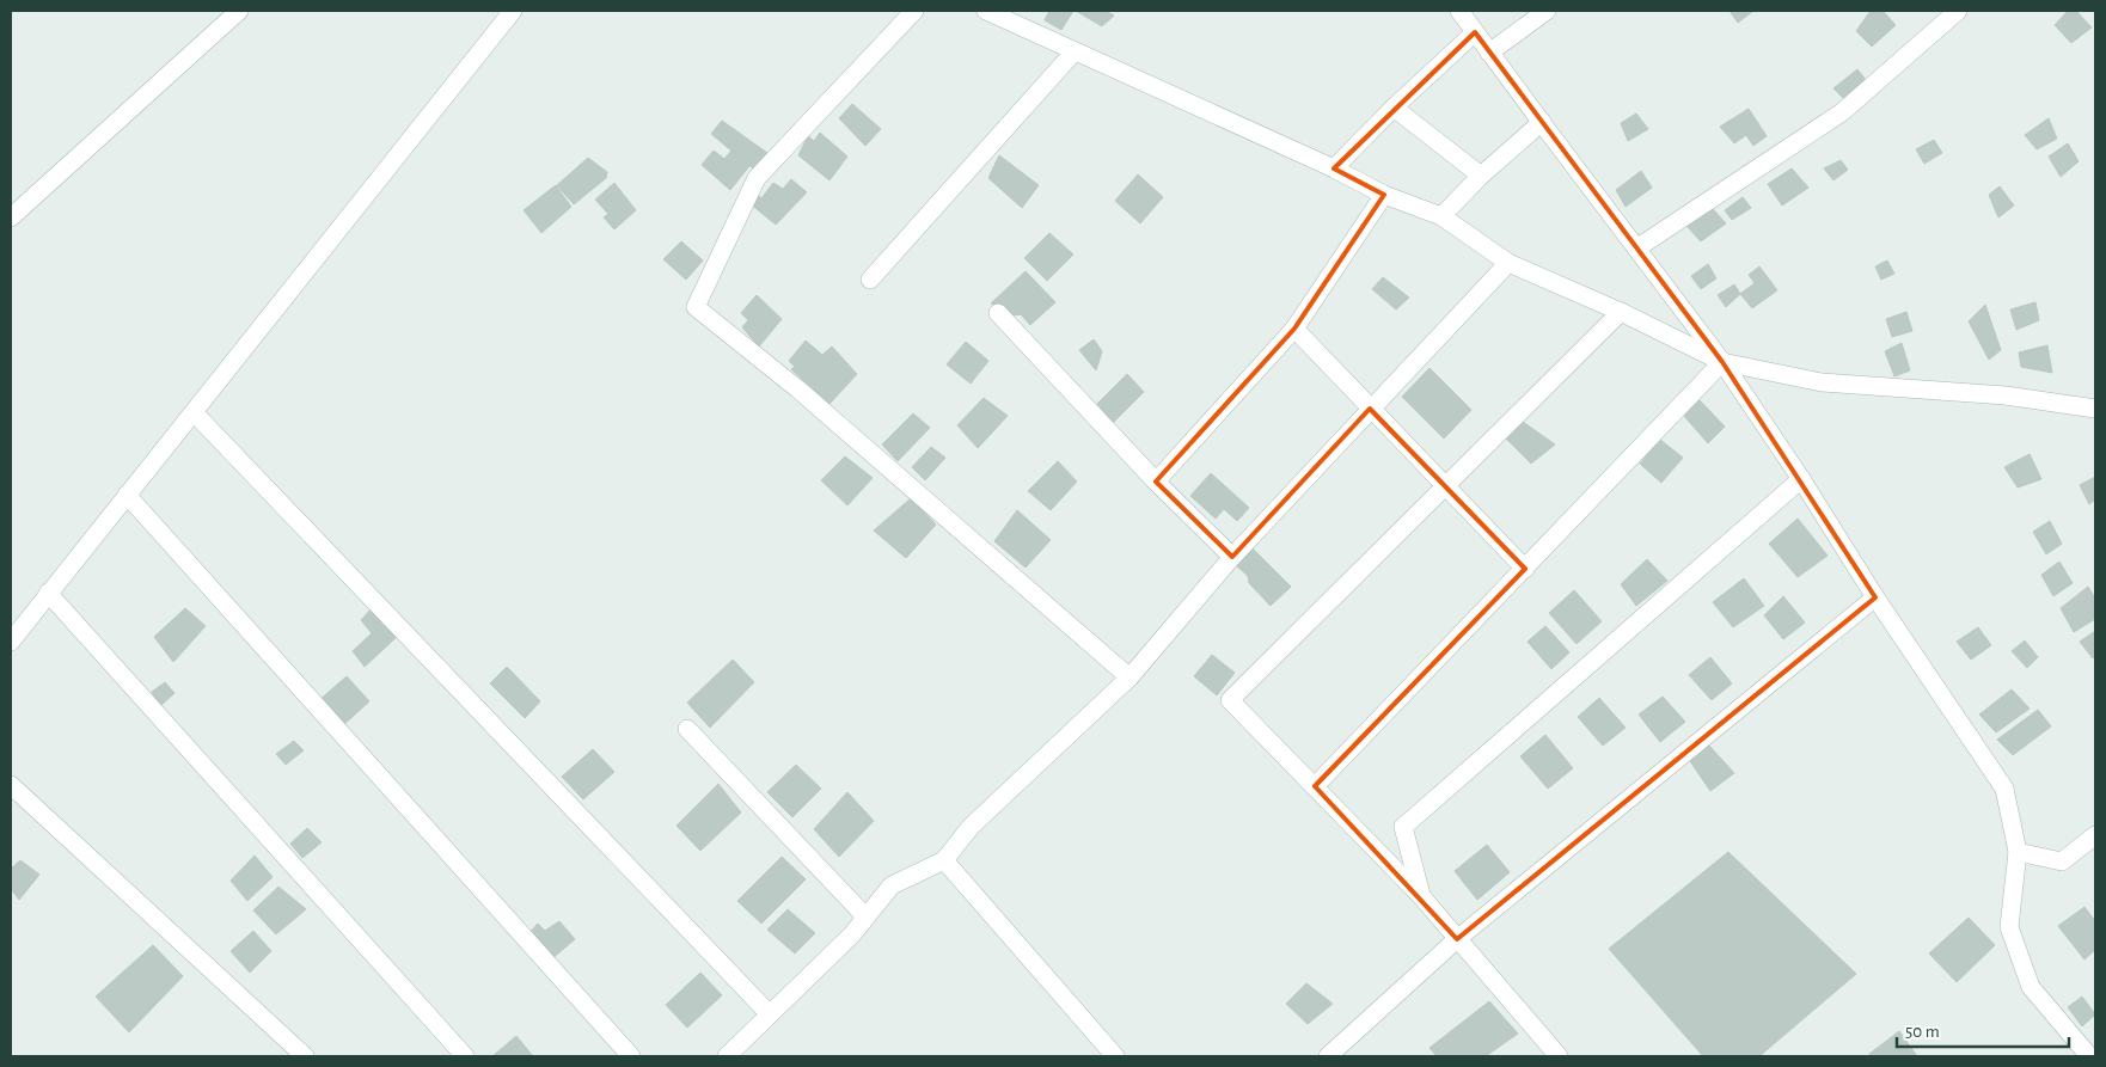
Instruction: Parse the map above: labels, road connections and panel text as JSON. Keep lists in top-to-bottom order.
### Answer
{
  "scale_bar": "50 m"
}
